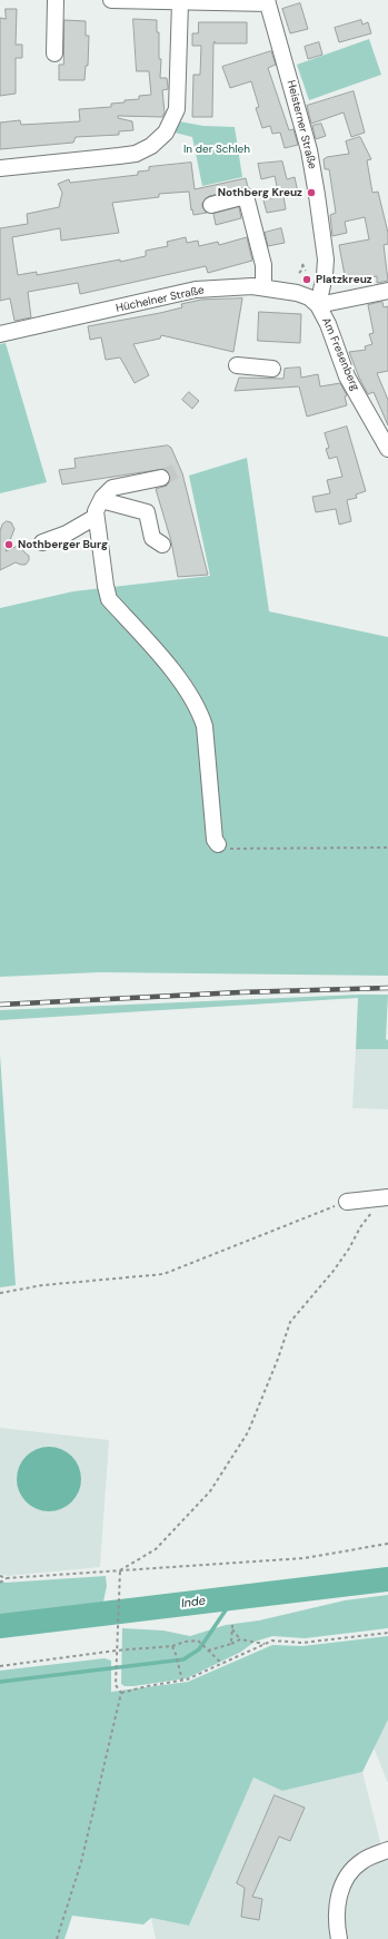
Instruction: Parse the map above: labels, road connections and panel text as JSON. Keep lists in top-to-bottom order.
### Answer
{
  "streets": {
    "street": ["Heisterner Straße", "Hüchelner Straße", "Am Fresenberg"]
  },
  "crossings": [
    ["Heisterner Straße", "Hüchelner Straße"],
    ["Heisterner Straße", "Am Fresenberg"],
    ["Hüchelner Straße", "Am Fresenberg"]
  ],
  "water": ["Inde"],
  "parks": ["In der Schleh"],
  "places": ["Nothberg Kreuz", "Platzkreuz", "Nothberger Burg"]
}
